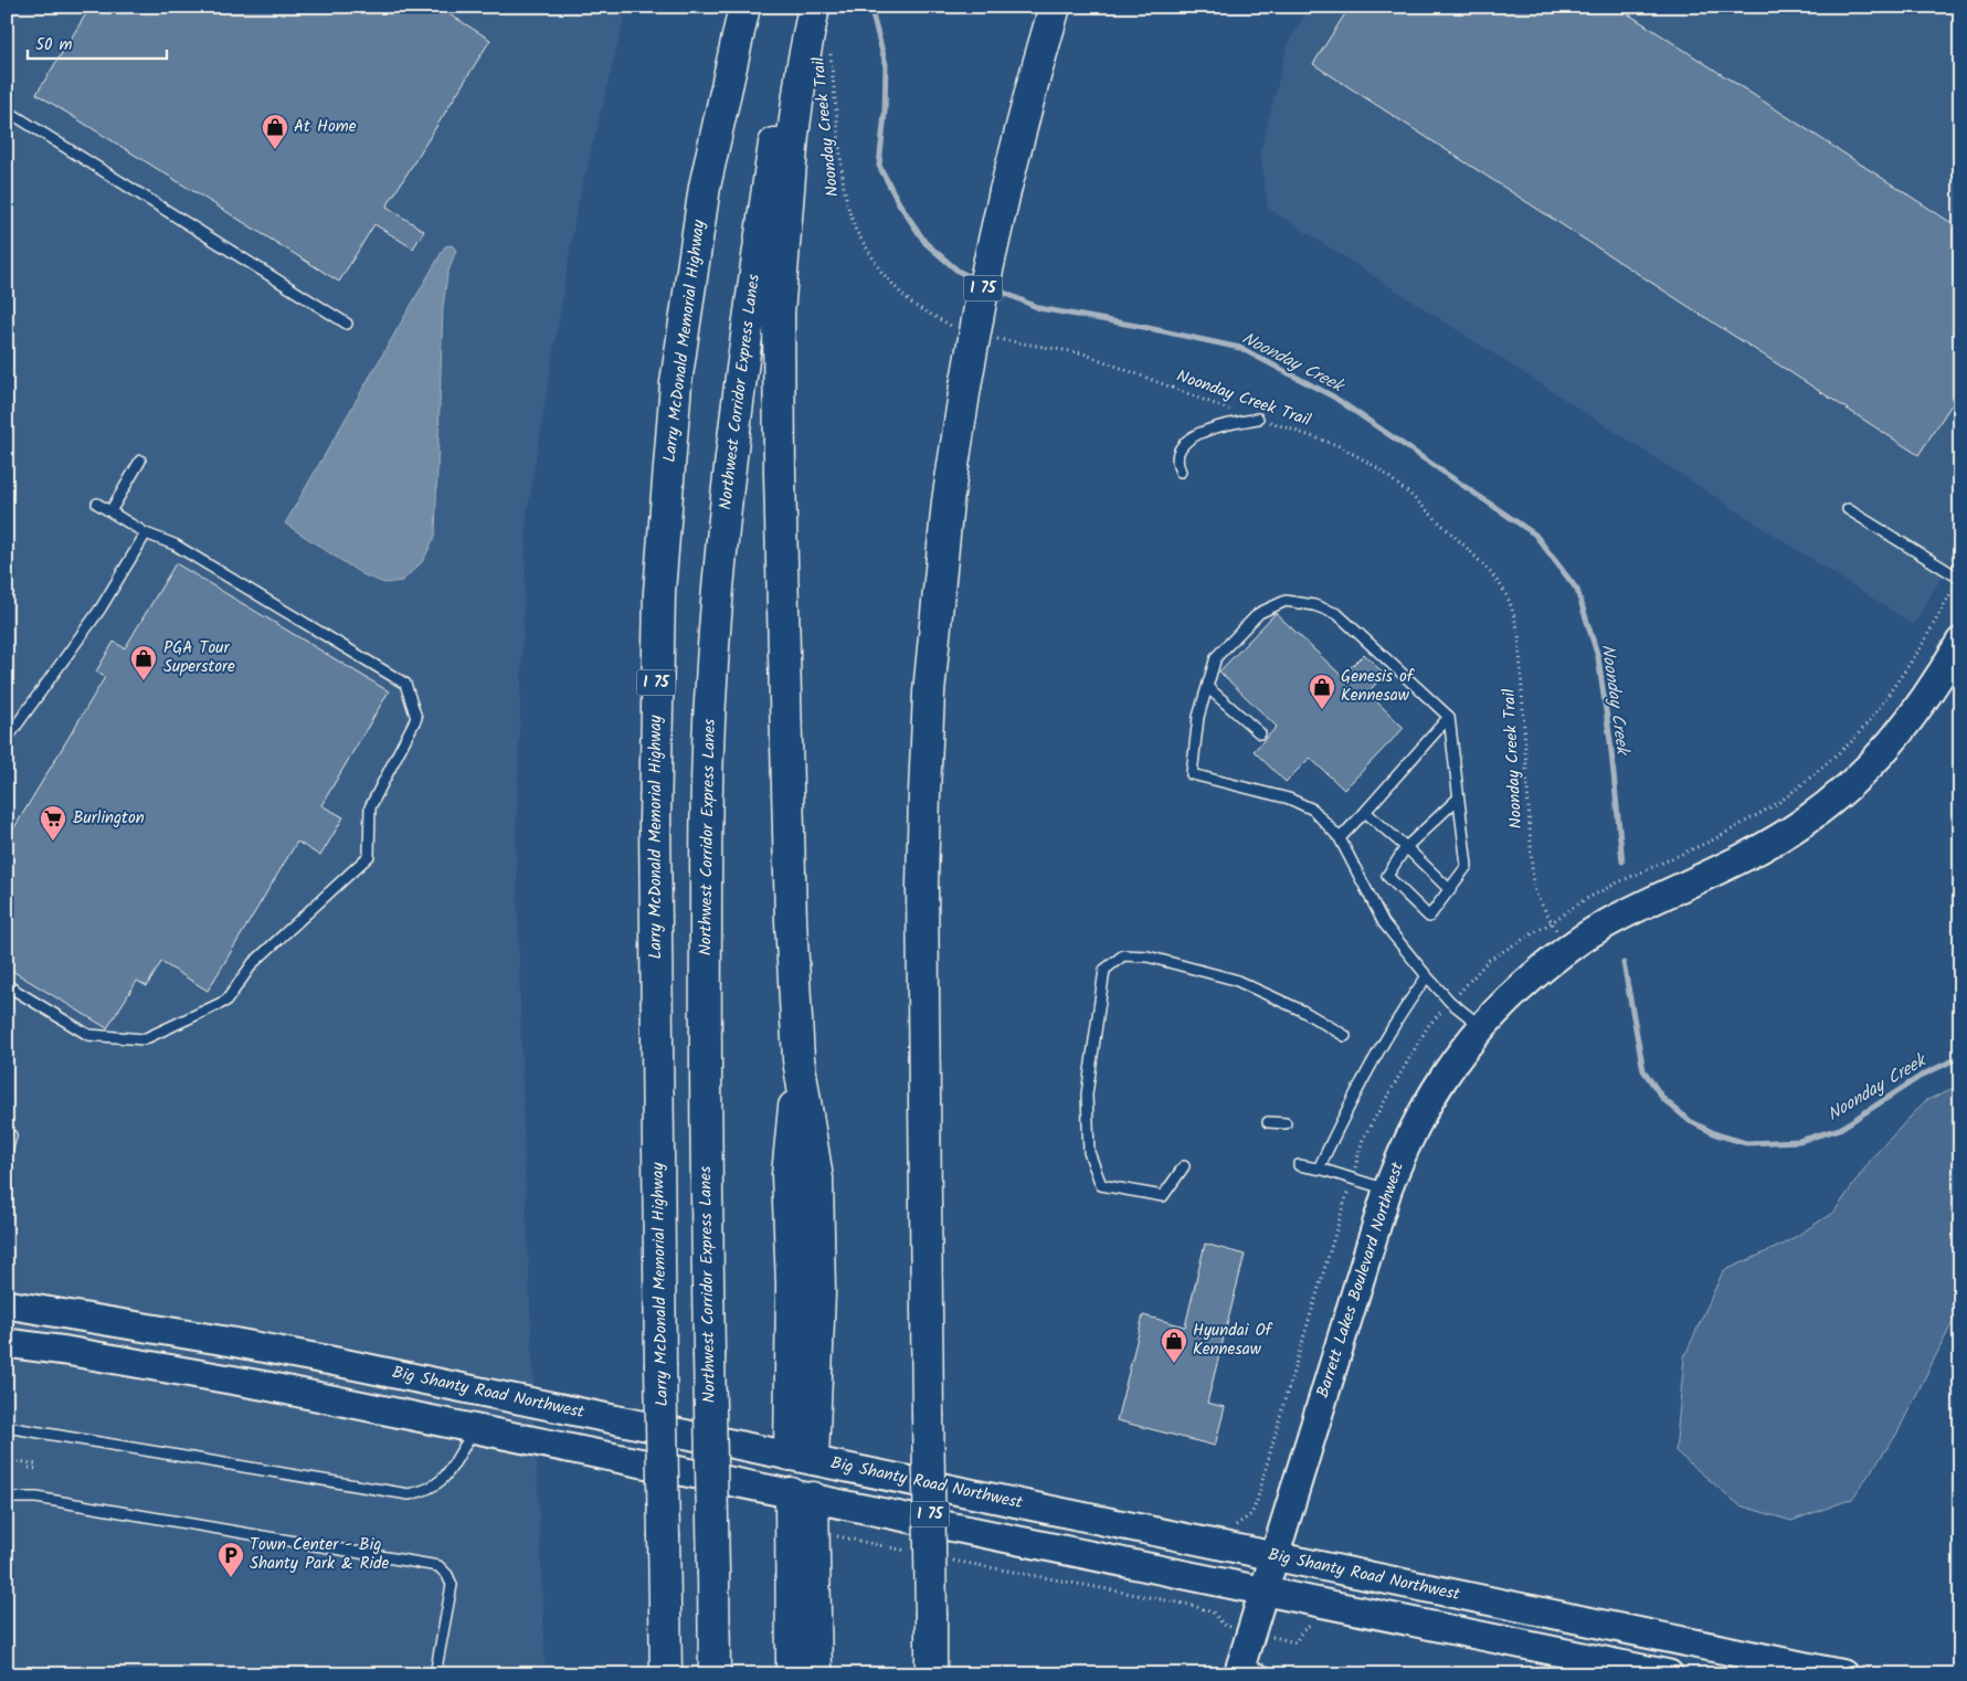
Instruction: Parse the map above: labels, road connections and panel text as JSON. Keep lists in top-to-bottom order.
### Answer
{
  "streets": {
    "highway": ["I 75", "Larry McDonald Memorial Highway", "Northwest Corridor Express Lanes"],
    "street": ["Barrett Lakes Boulevard Northwest", "Big Shanty Road Northwest"],
    "path": ["Noonday Creek Trail"]
  },
  "crossings": [
    ["Noonday Creek Trail", "Barrett Lakes Boulevard Northwest"],
    ["Barrett Lakes Boulevard Northwest", "Big Shanty Road Northwest"]
  ],
  "water": ["Noonday Creek"],
  "places": {
    "shop": [
      "At Home",
      "PGA Tour Superstore",
      "Genesis of Kennesaw",
      "Hyundai Of Kennesaw"
    ],
    "supermarket": ["Burlington"],
    "parking": ["Town Center - Big Shanty Park & Ride"]
  },
  "scale_bar": "50 m"
}
